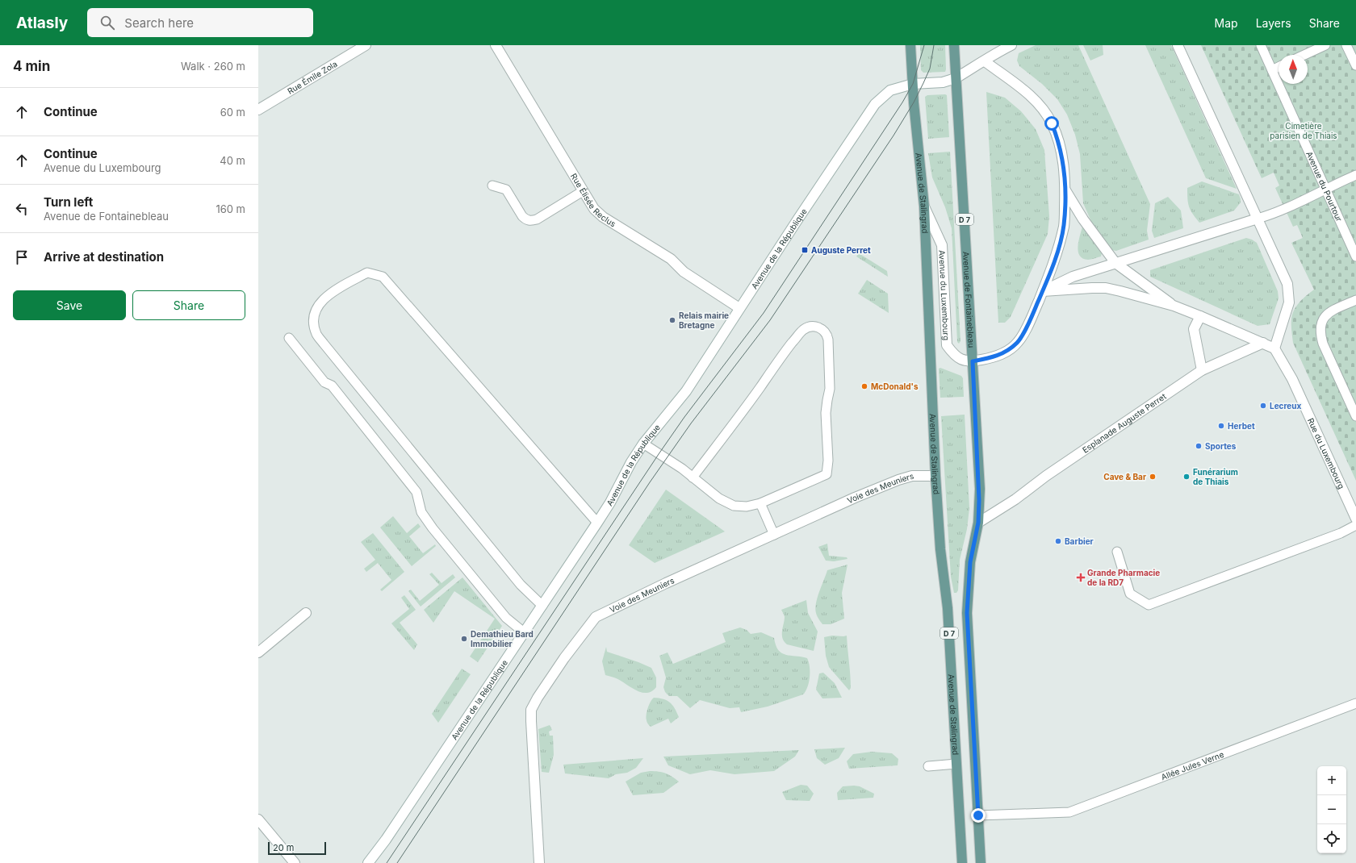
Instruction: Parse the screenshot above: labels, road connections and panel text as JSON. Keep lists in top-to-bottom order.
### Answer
{
  "streets": {
    "main road": ["Avenue de Stalingrad", "D 7", "Avenue de Fontainebleau"],
    "street": [
      "Rue Émile Zola",
      "Rue Élisée Reclus",
      "Avenue de la République",
      "Avenue du Luxembourg",
      "Esplanade Auguste Perret",
      "Rue du Luxembourg",
      "Voie des Meuniers"
    ],
    "lane": ["Avenue du Pourtour", "Allée Jules Verne"]
  },
  "crossings": [
    ["Avenue de Stalingrad", "Avenue de la République"],
    ["Avenue de Stalingrad", "Avenue du Luxembourg"],
    ["Avenue de Stalingrad", "Voie des Meuniers"],
    ["Rue Élisée Reclus", "Avenue de la République"],
    ["Avenue de la République", "Avenue du Luxembourg"],
    ["Avenue de la République", "Avenue de Fontainebleau"],
    ["Avenue du Luxembourg", "Avenue de Fontainebleau"],
    ["Avenue de Fontainebleau", "Esplanade Auguste Perret"],
    ["Avenue de Fontainebleau", "Allée Jules Verne"]
  ],
  "parks": ["Cimetière parisien de Thiais"],
  "places": {
    "transit": ["Auguste Perret"],
    "other": [
      "Relais mairie Bretagne",
      "McDonald's",
      "Lecreux",
      "Herbet",
      "Sportes",
      "Cave & Bar",
      "Funérarium de Thiais",
      "Barbier",
      "Demathieu Bard Immobilier"
    ],
    "health": ["Grande Pharmacie de la RD7"]
  },
  "scale_bar": "20 m",
  "north": "top",
  "page": {
    "header": "Atlasly",
    "search": "Search here",
    "nav": ["Map", "Layers", "Share"],
    "heading": ["4 min", "Walk · 260 m"],
    "list": [
      ["Continue", "60 m"],
      ["Continue", "Avenue du Luxembourg", "40 m"],
      ["Turn left", "Avenue de Fontainebleau", "160 m"],
      "Arrive at destination"
    ],
    "buttons": ["Save", "Share"],
    "map_buttons": ["+", "−"],
    "scale": "20 m"
  }
}
